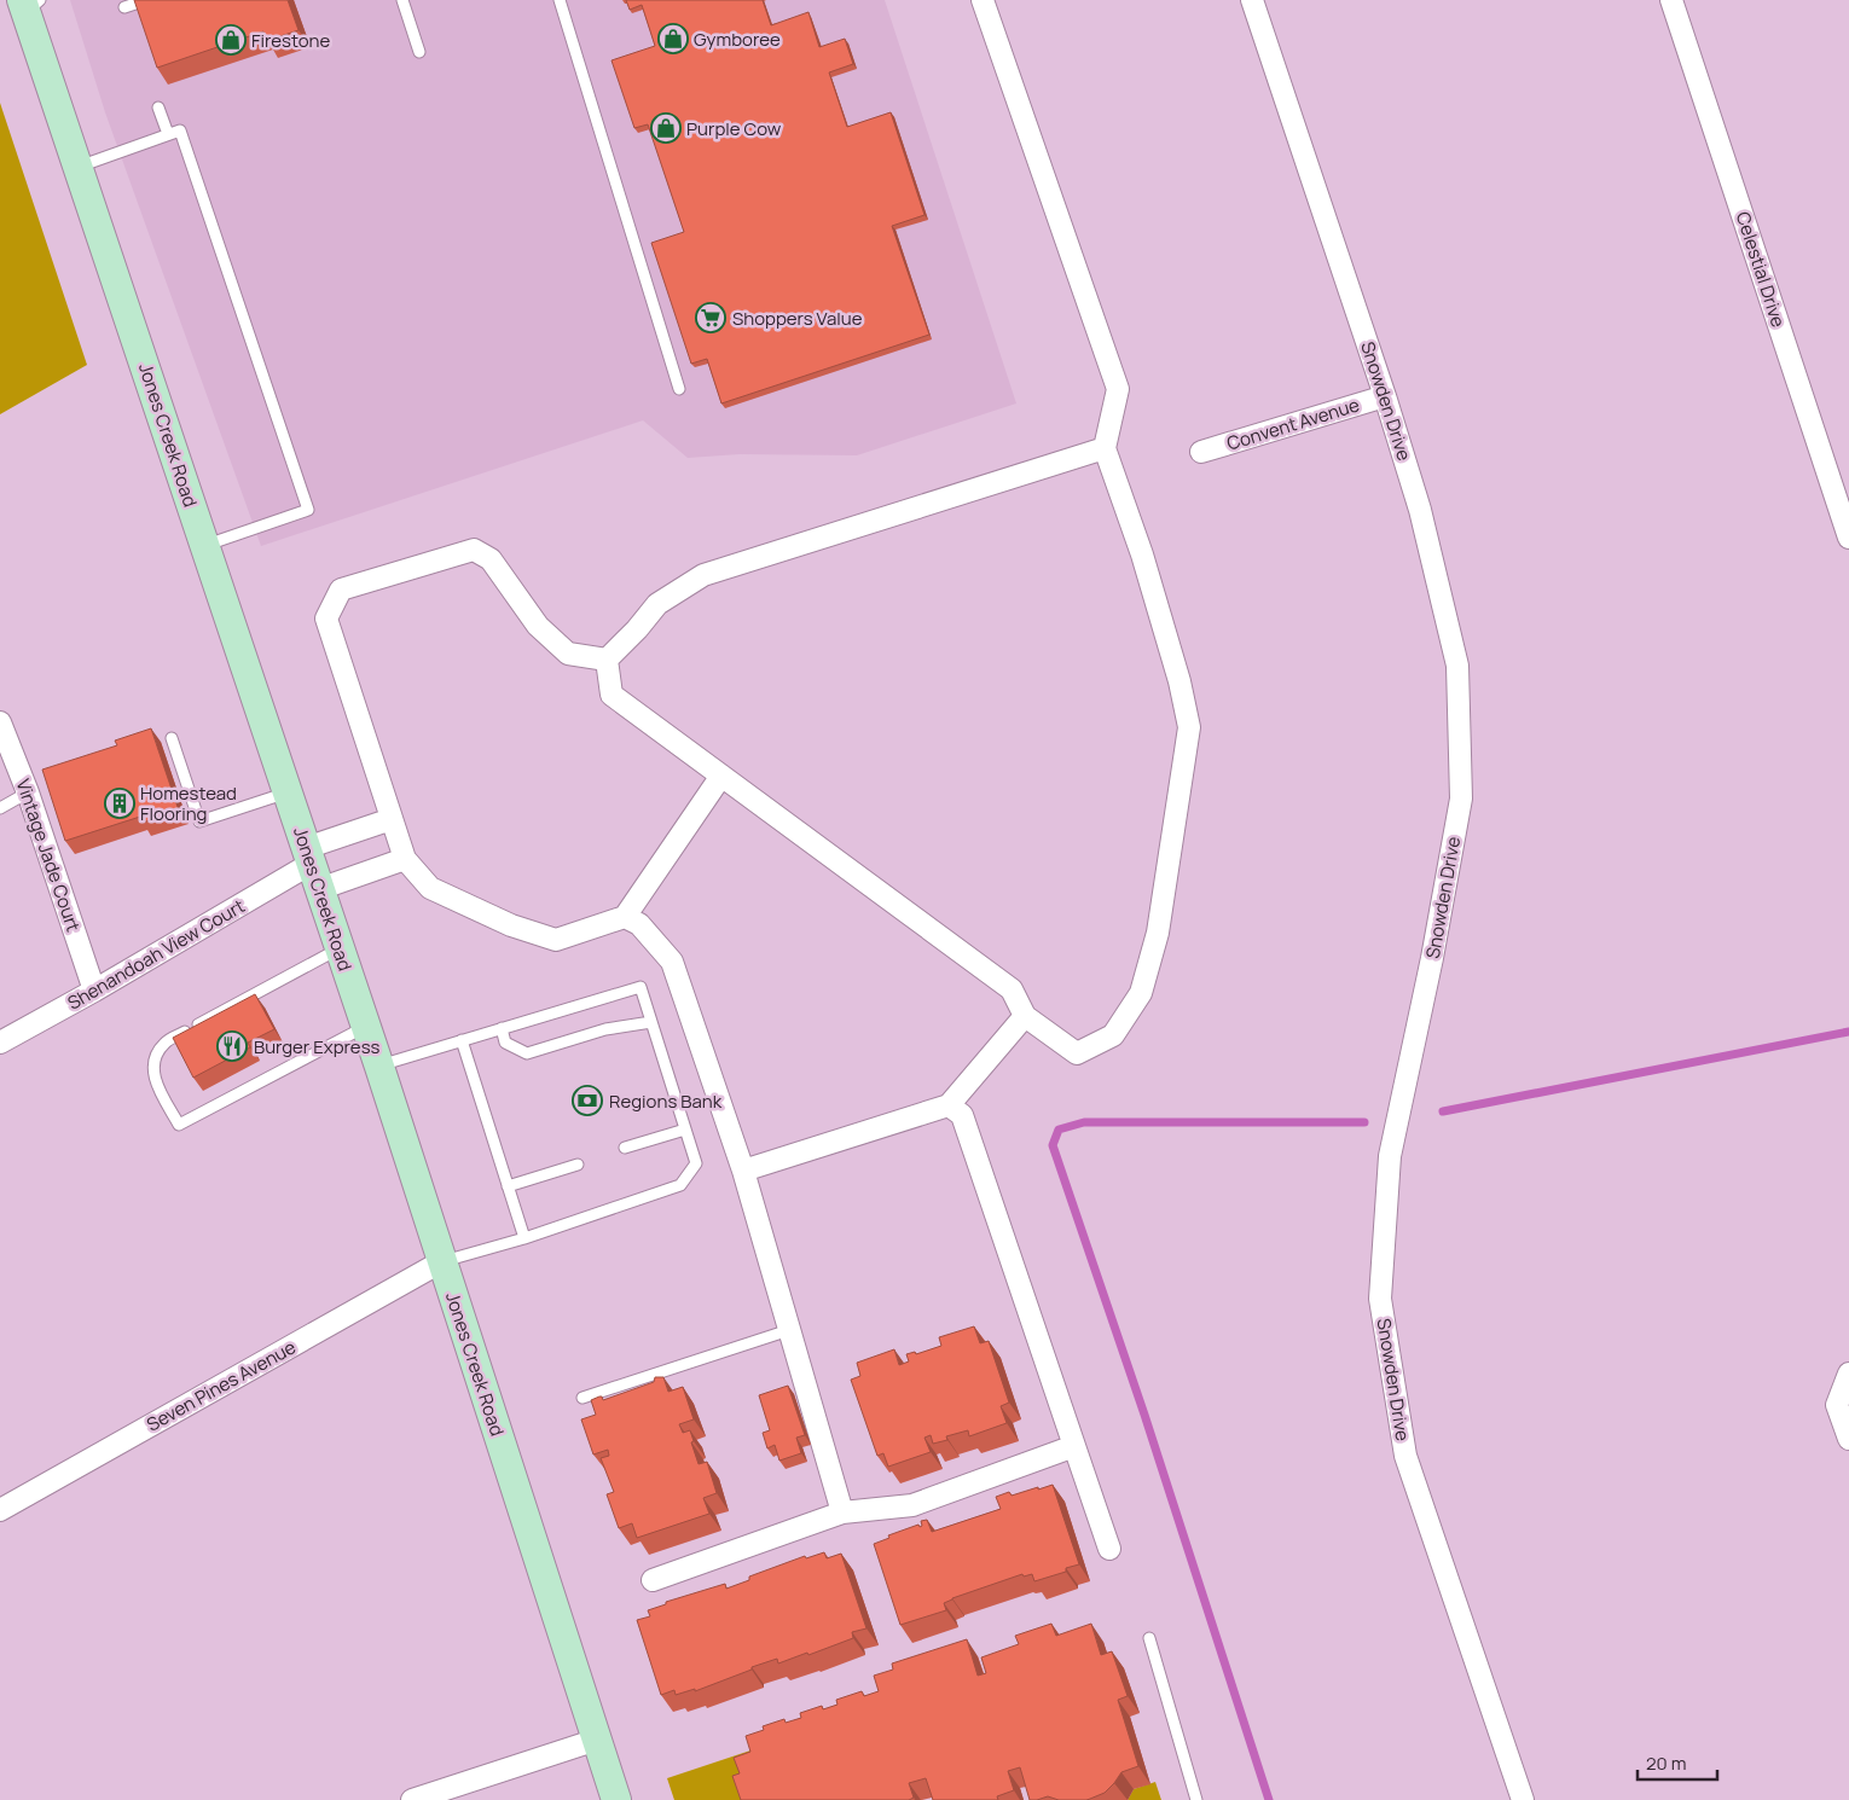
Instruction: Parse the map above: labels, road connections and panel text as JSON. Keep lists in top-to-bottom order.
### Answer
{
  "streets": {
    "main road": ["Jones Creek Road"],
    "street": [
      "Celestial Drive",
      "Snowden Drive",
      "Convent Avenue",
      "Vintage Jade Court",
      "Shenandoah View Court",
      "Seven Pines Avenue"
    ]
  },
  "crossings": [
    ["Snowden Drive", "Convent Avenue"],
    ["Jones Creek Road", "Shenandoah View Court"],
    ["Jones Creek Road", "Seven Pines Avenue"],
    ["Vintage Jade Court", "Shenandoah View Court"]
  ],
  "places": {
    "shop": ["Gymboree", "Firestone", "Purple Cow"],
    "supermarket": ["Shoppers Value"],
    "building": ["Homestead Flooring"],
    "restaurant": ["Burger Express"],
    "bank": ["Regions Bank"]
  },
  "scale_bar": "20 m"
}
